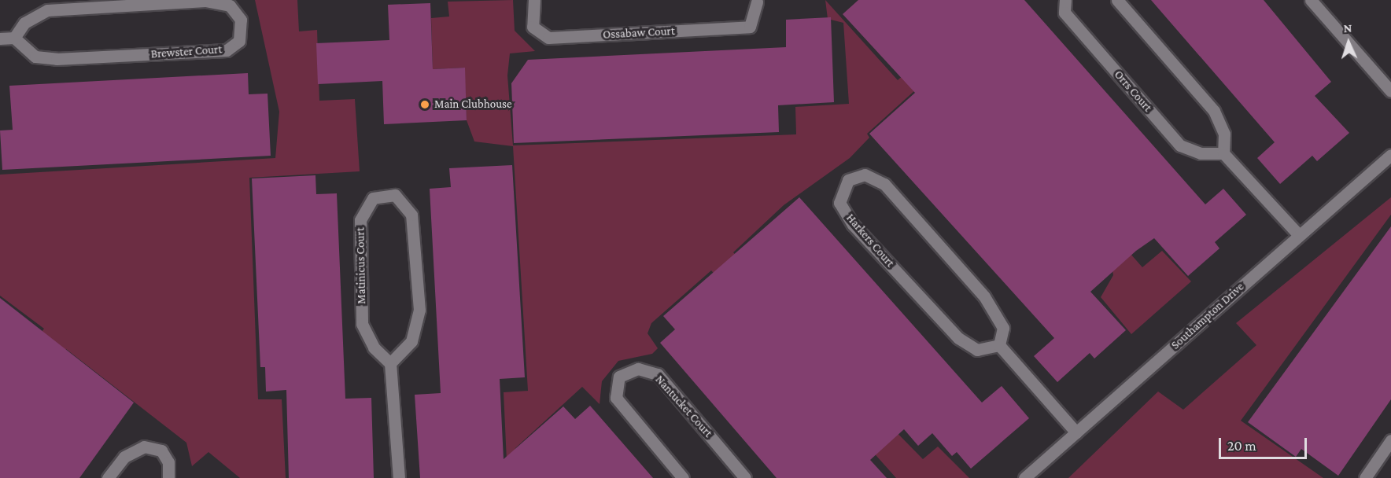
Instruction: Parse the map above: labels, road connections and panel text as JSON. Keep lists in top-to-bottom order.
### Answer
{
  "streets": {
    "street": [
      "Ossabaw Court",
      "Brewster Court",
      "Orrs Court",
      "Harkers Court",
      "Matinicus Court",
      "Southampton Drive",
      "Nantucket Court"
    ]
  },
  "places": ["Main Clubhouse"],
  "scale_bar": "20 m",
  "north": "top"
}
